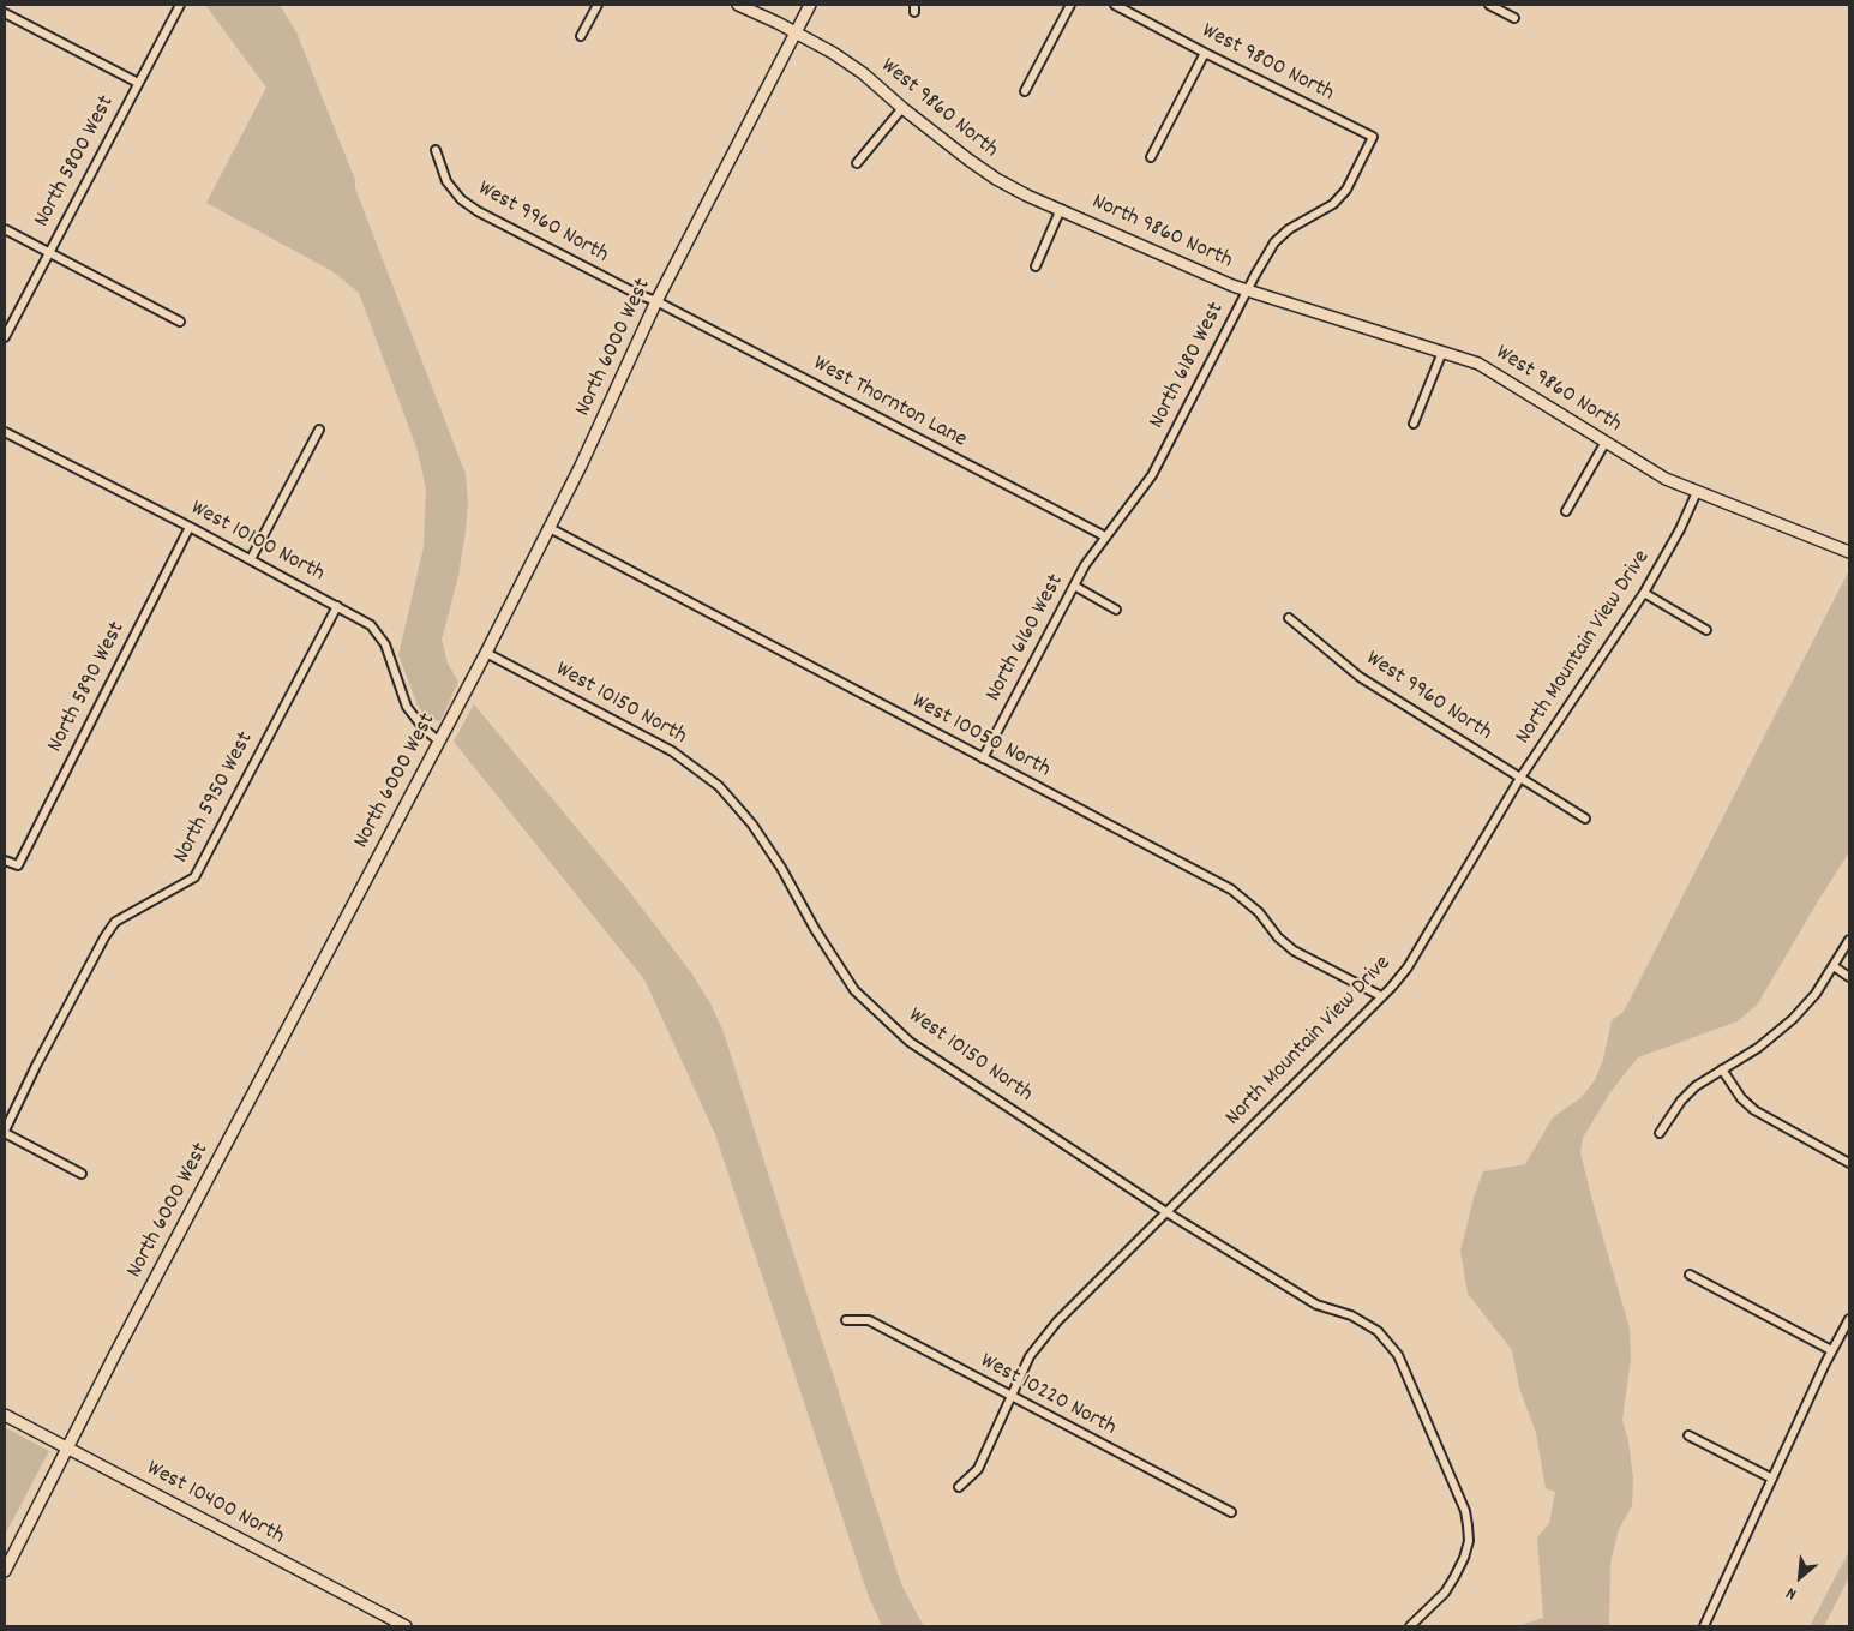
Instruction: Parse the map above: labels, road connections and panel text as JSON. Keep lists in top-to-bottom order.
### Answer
{
  "streets": {
    "street": [
      "West 9800 North",
      "West 9860 North",
      "North 5800 West",
      "West 9960 North",
      "North 9860 North",
      "North 6000 West",
      "North 6180 West",
      "West Thornton Lane",
      "West 10100 North",
      "North 6160 West",
      "North Mountain View Drive",
      "North 5890 West",
      "West 10150 North",
      "West 10050 North",
      "North 5950 West",
      "West 10220 North",
      "West 10400 North"
    ]
  },
  "crossings": [
    ["West 9800 North", "North 6180 West"],
    ["West 9860 North", "North 9860 North"],
    ["West 9860 North", "North 6000 West"],
    ["West 9860 North", "North 6180 West"],
    ["West 9860 North", "North Mountain View Drive"],
    ["West 9960 North", "North 6000 West"],
    ["West 9960 North", "West Thornton Lane"],
    ["West 9960 North", "North Mountain View Drive"],
    ["North 9860 North", "North 6180 West"],
    ["North 6000 West", "West Thornton Lane"],
    ["North 6000 West", "West 10100 North"],
    ["North 6000 West", "West 10150 North"],
    ["North 6000 West", "West 10050 North"],
    ["North 6000 West", "West 10400 North"],
    ["North 6180 West", "West Thornton Lane"],
    ["North 6180 West", "North 6160 West"],
    ["West Thornton Lane", "North 6160 West"],
    ["West 10100 North", "North 5890 West"],
    ["West 10100 North", "North 5950 West"],
    ["North 6160 West", "West 10050 North"],
    ["North Mountain View Drive", "West 10150 North"],
    ["North Mountain View Drive", "West 10050 North"],
    ["North Mountain View Drive", "West 10220 North"]
  ],
  "north": "bottom left"
}
